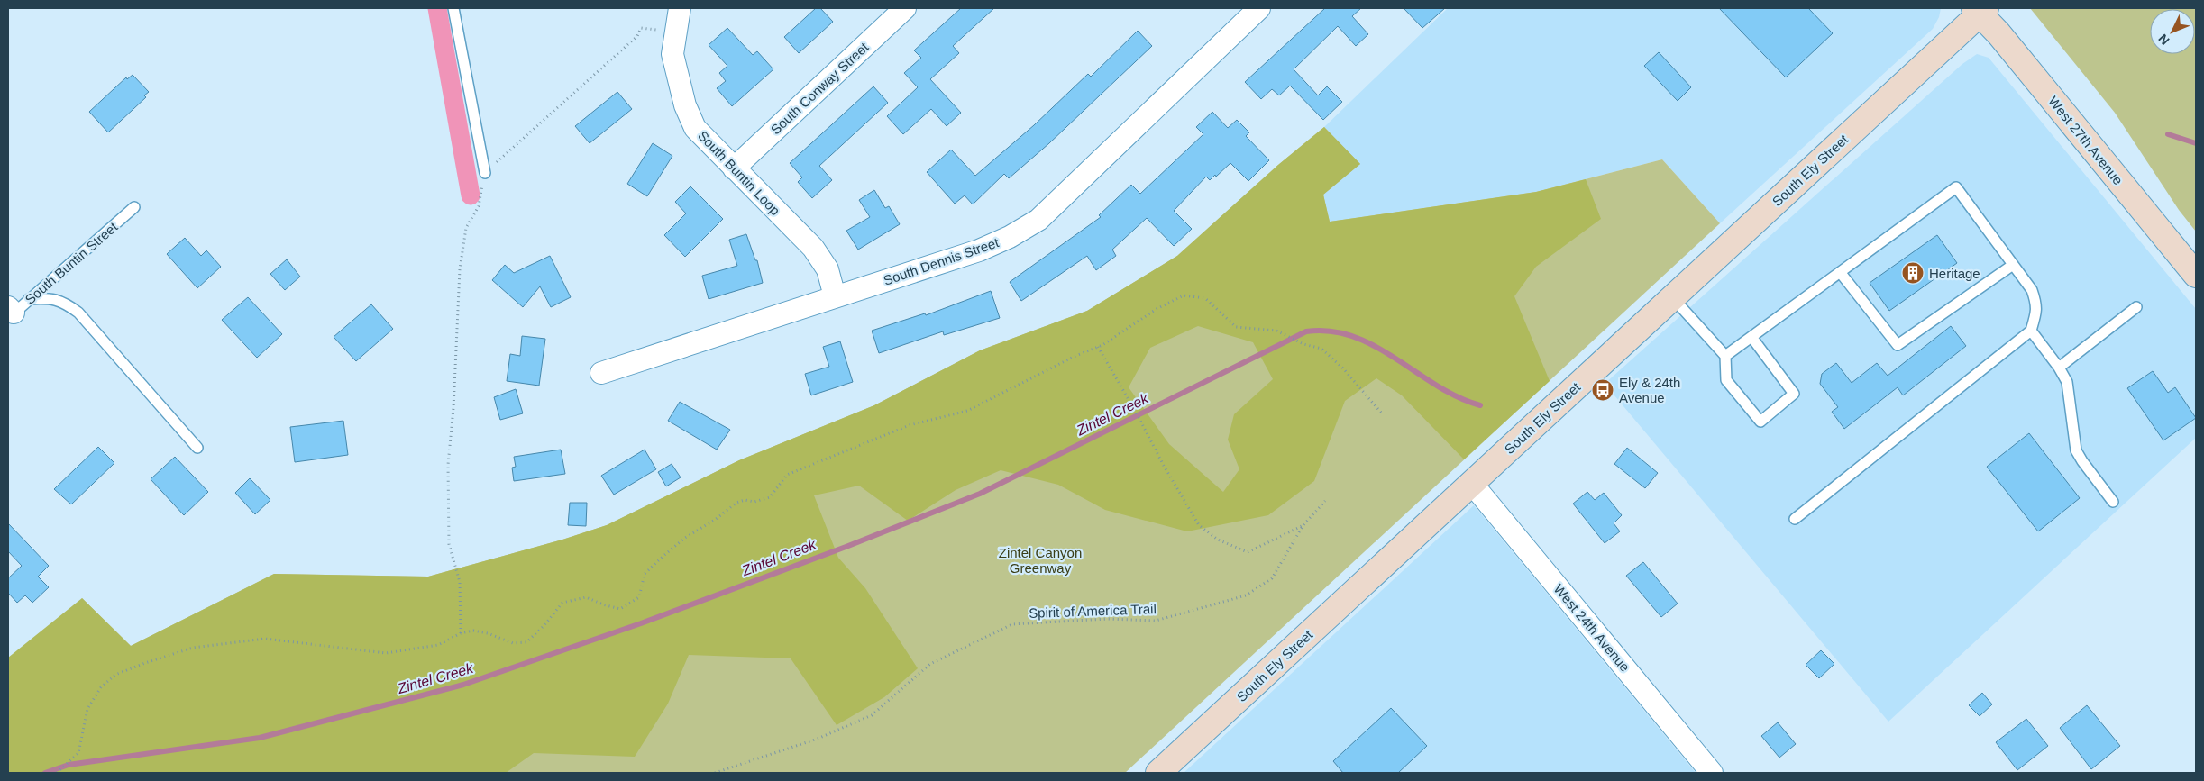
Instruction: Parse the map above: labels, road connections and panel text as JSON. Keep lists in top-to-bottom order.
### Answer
{
  "streets": {
    "street": [
      "South Conway Street",
      "West 27th Avenue",
      "South Ely Street",
      "South Buntin Loop",
      "South Dennis Street",
      "West 24th Avenue"
    ],
    "lane": ["South Buntin Street"],
    "path": ["Spirit of America Trail"]
  },
  "crossings": [
    ["South Conway Street", "South Buntin Loop"],
    ["West 27th Avenue", "South Ely Street"],
    ["South Ely Street", "West 24th Avenue"],
    ["South Buntin Loop", "South Dennis Street"]
  ],
  "water": ["Zintel Creek"],
  "parks": ["Zintel Canyon Greenway"],
  "places": {
    "building": ["Heritage"],
    "bus stop": ["Ely & 24th Avenue"]
  },
  "north": "bottom left"
}
